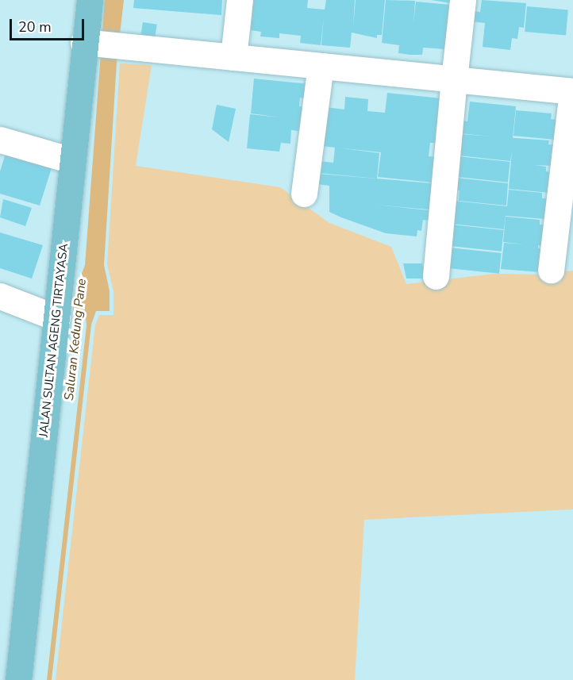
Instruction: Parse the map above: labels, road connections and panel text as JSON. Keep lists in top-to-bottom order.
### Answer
{
  "streets": {
    "main road": ["JALAN SULTAN AGENG TIRTAYASA"]
  },
  "water": ["Saluran Kedung Pane"],
  "scale_bar": "20 m"
}
